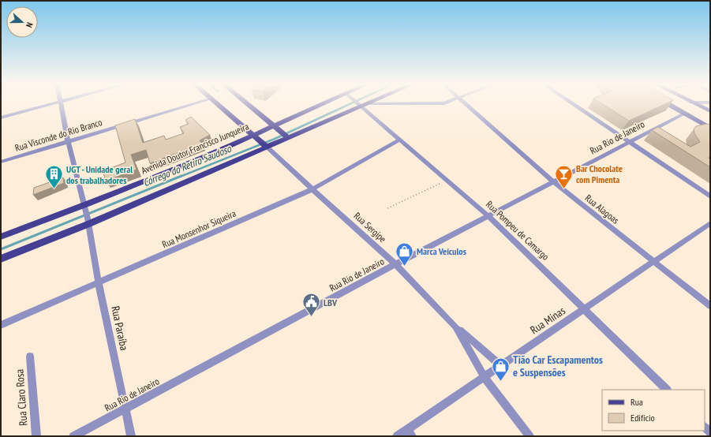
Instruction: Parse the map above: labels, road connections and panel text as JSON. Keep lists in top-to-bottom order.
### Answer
{
  "streets": {
    "main road": ["Avenida Doutor Francisco Junqueira"],
    "street": [
      "Rua Visconde do Rio Branco",
      "Rua Rio de Janeiro",
      "Rua Alagoas",
      "Rua Sergipe",
      "Rua Monsenhor Siqueira",
      "Rua Pompeu de Camargo",
      "Rua Minas",
      "Rua Paraíba",
      "Rua Claro Rosa"
    ]
  },
  "crossings": [
    ["Rua Visconde do Rio Branco", "Rua Paraíba"],
    ["Rua Rio de Janeiro", "Rua Alagoas"],
    ["Rua Rio de Janeiro", "Rua Sergipe"],
    ["Rua Rio de Janeiro", "Rua Pompeu de Camargo"],
    ["Rua Rio de Janeiro", "Rua Paraíba"],
    ["Avenida Doutor Francisco Junqueira", "Rua Paraíba"],
    ["Rua Alagoas", "Rua Minas"],
    ["Rua Sergipe", "Rua Monsenhor Siqueira"],
    ["Rua Sergipe", "Rua Minas"],
    ["Rua Monsenhor Siqueira", "Rua Pompeu de Camargo"],
    ["Rua Monsenhor Siqueira", "Rua Paraíba"],
    ["Rua Pompeu de Camargo", "Rua Minas"]
  ],
  "water": ["Córrego do Retiro Saudoso"],
  "places": {
    "bar": ["Bar Chocolate com Pimenta"],
    "building": ["UGT - Unidade geral dos trabalhadores"],
    "shop": ["Marca Veículos", "Tião Car Escapamentos e Suspensões"],
    "public building": ["LBV"]
  },
  "legend": ["Rua", "Edifício"],
  "north": "right"
}
